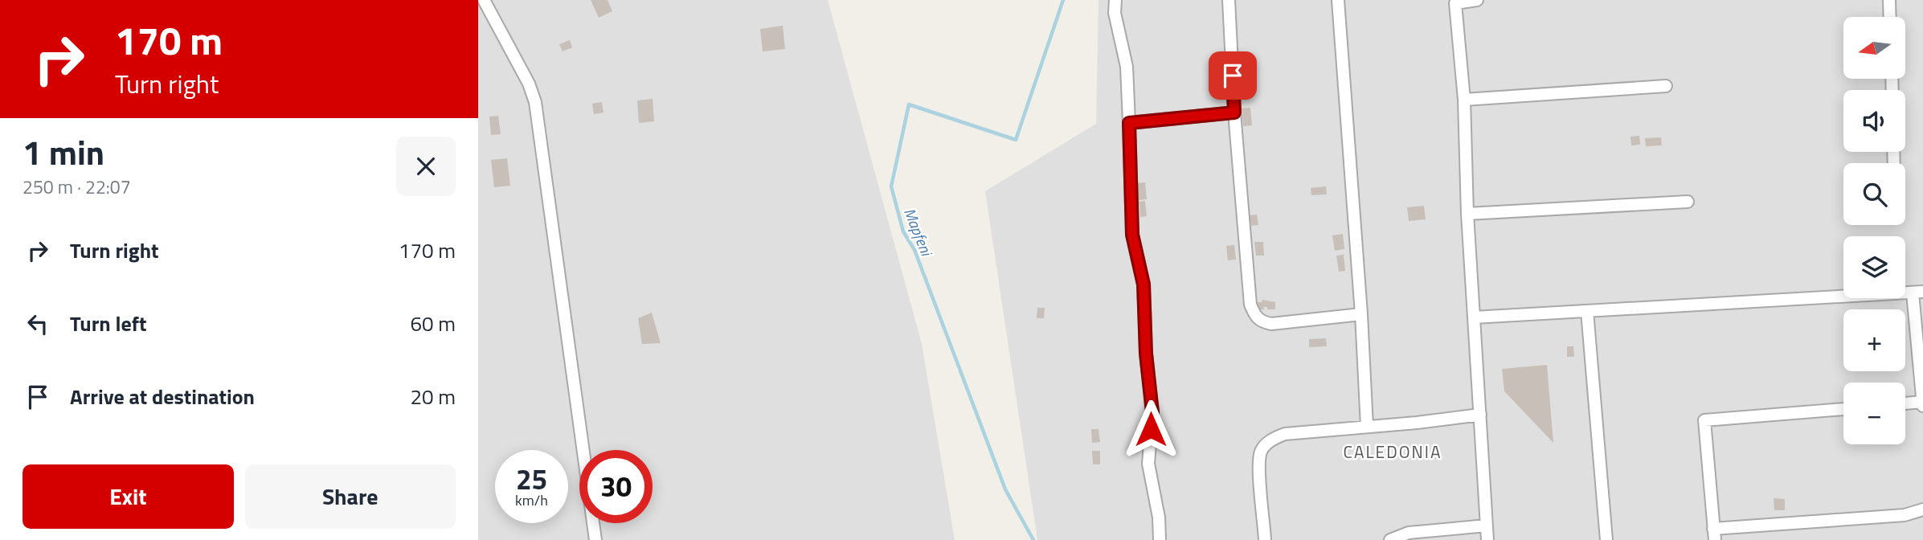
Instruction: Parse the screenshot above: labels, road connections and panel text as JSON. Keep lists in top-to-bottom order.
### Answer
{
  "districts": ["CALEDONIA"],
  "water": ["Mapfeni"],
  "north": "left",
  "page": {
    "turn": ["170 m", "Turn right"],
    "map_buttons": ["+", "−"],
    "heading": ["1 min", "250 m · 22:07"],
    "list": [
      {
        "name": "Turn right",
        "value": "170 m"
      },
      {
        "name": "Turn left",
        "value": "60 m"
      },
      {
        "name": "Arrive at destination",
        "value": "20 m"
      }
    ],
    "speed": "25 km/h",
    "limit": "30",
    "buttons": ["Exit", "Share"]
  }
}
